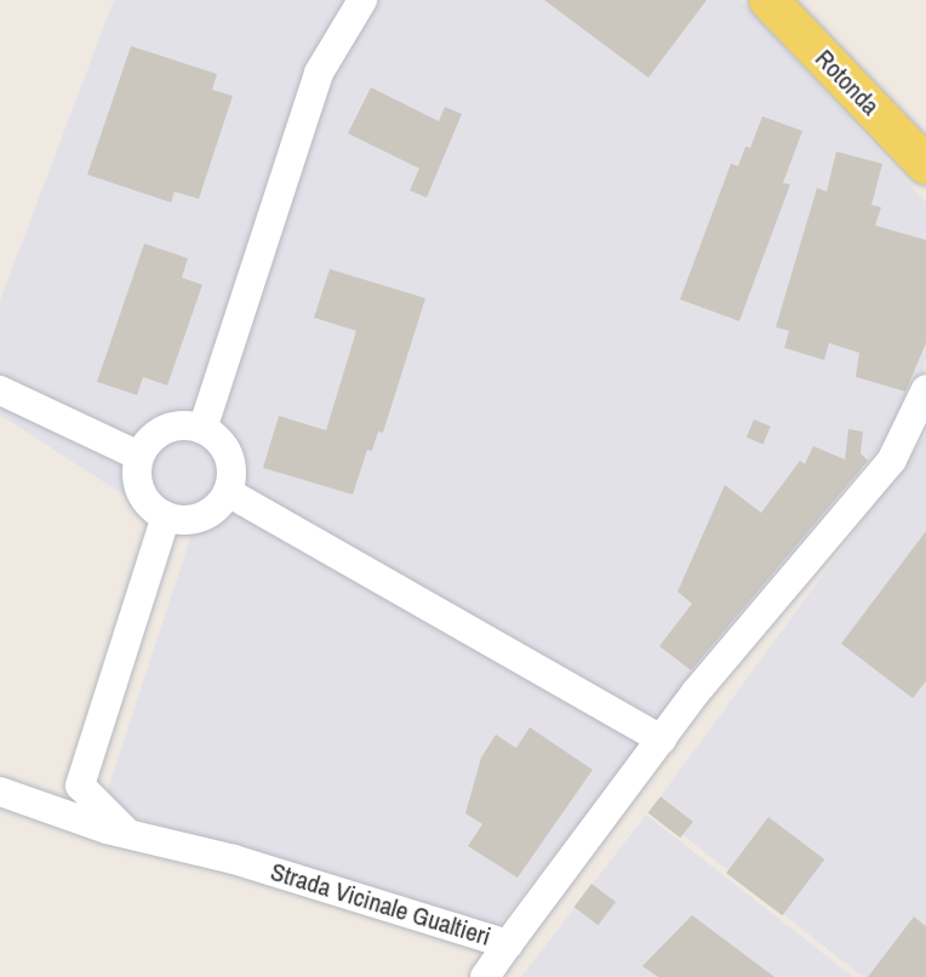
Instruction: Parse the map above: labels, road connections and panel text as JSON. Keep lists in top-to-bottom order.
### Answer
{
  "streets": {
    "main road": ["Rotonda"],
    "street": ["Strada Vicinale Gualtieri"]
  }
}
